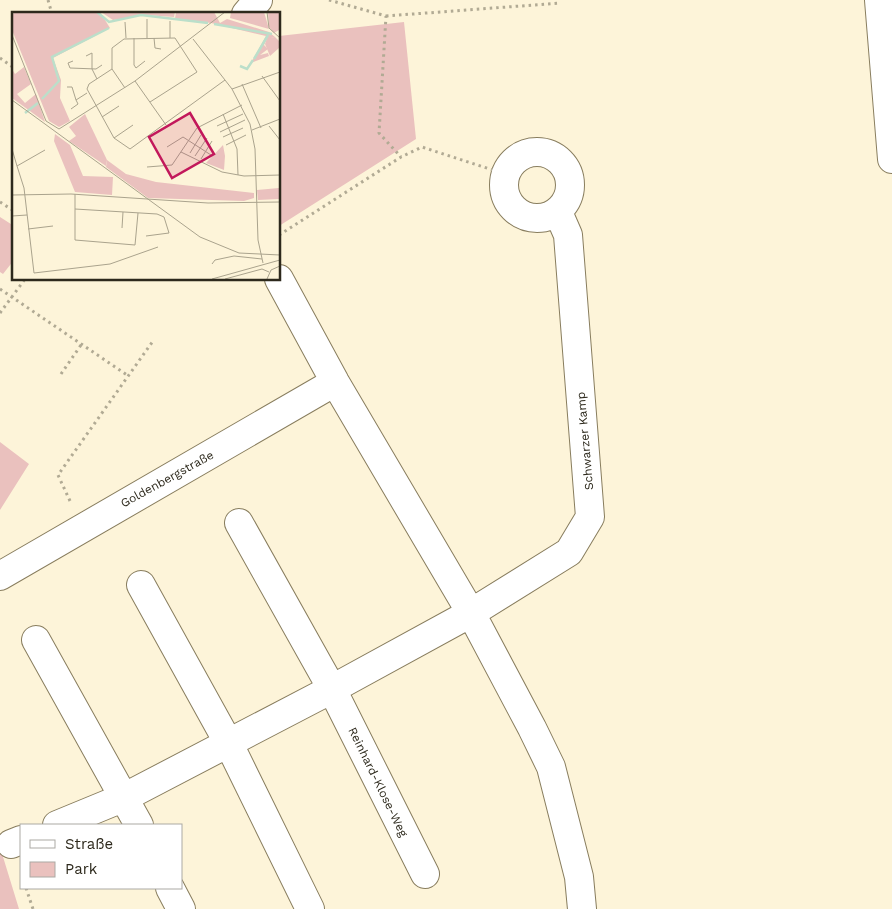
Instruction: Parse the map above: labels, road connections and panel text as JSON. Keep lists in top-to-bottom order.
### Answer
{
  "streets": {
    "street": ["Schwarzer Kamp", "Goldenbergstraße", "Reinhard-Klose-Weg"]
  },
  "legend": ["Straße", "Park"]
}
